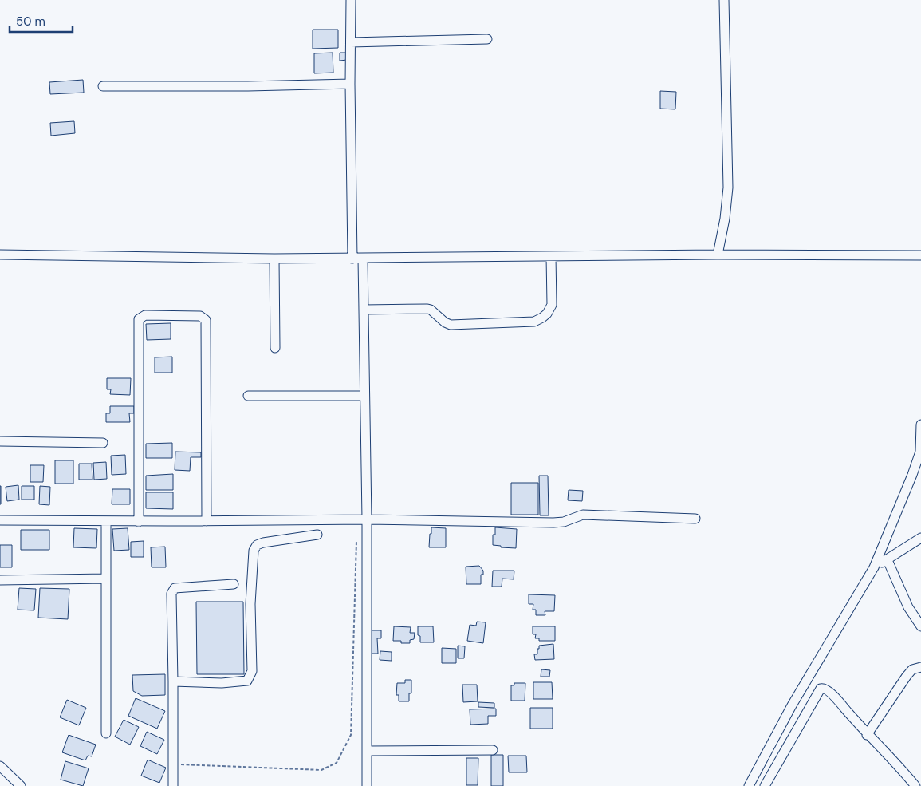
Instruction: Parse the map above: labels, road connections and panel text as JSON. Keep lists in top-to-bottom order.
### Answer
{
  "scale_bar": "50 m"
}
